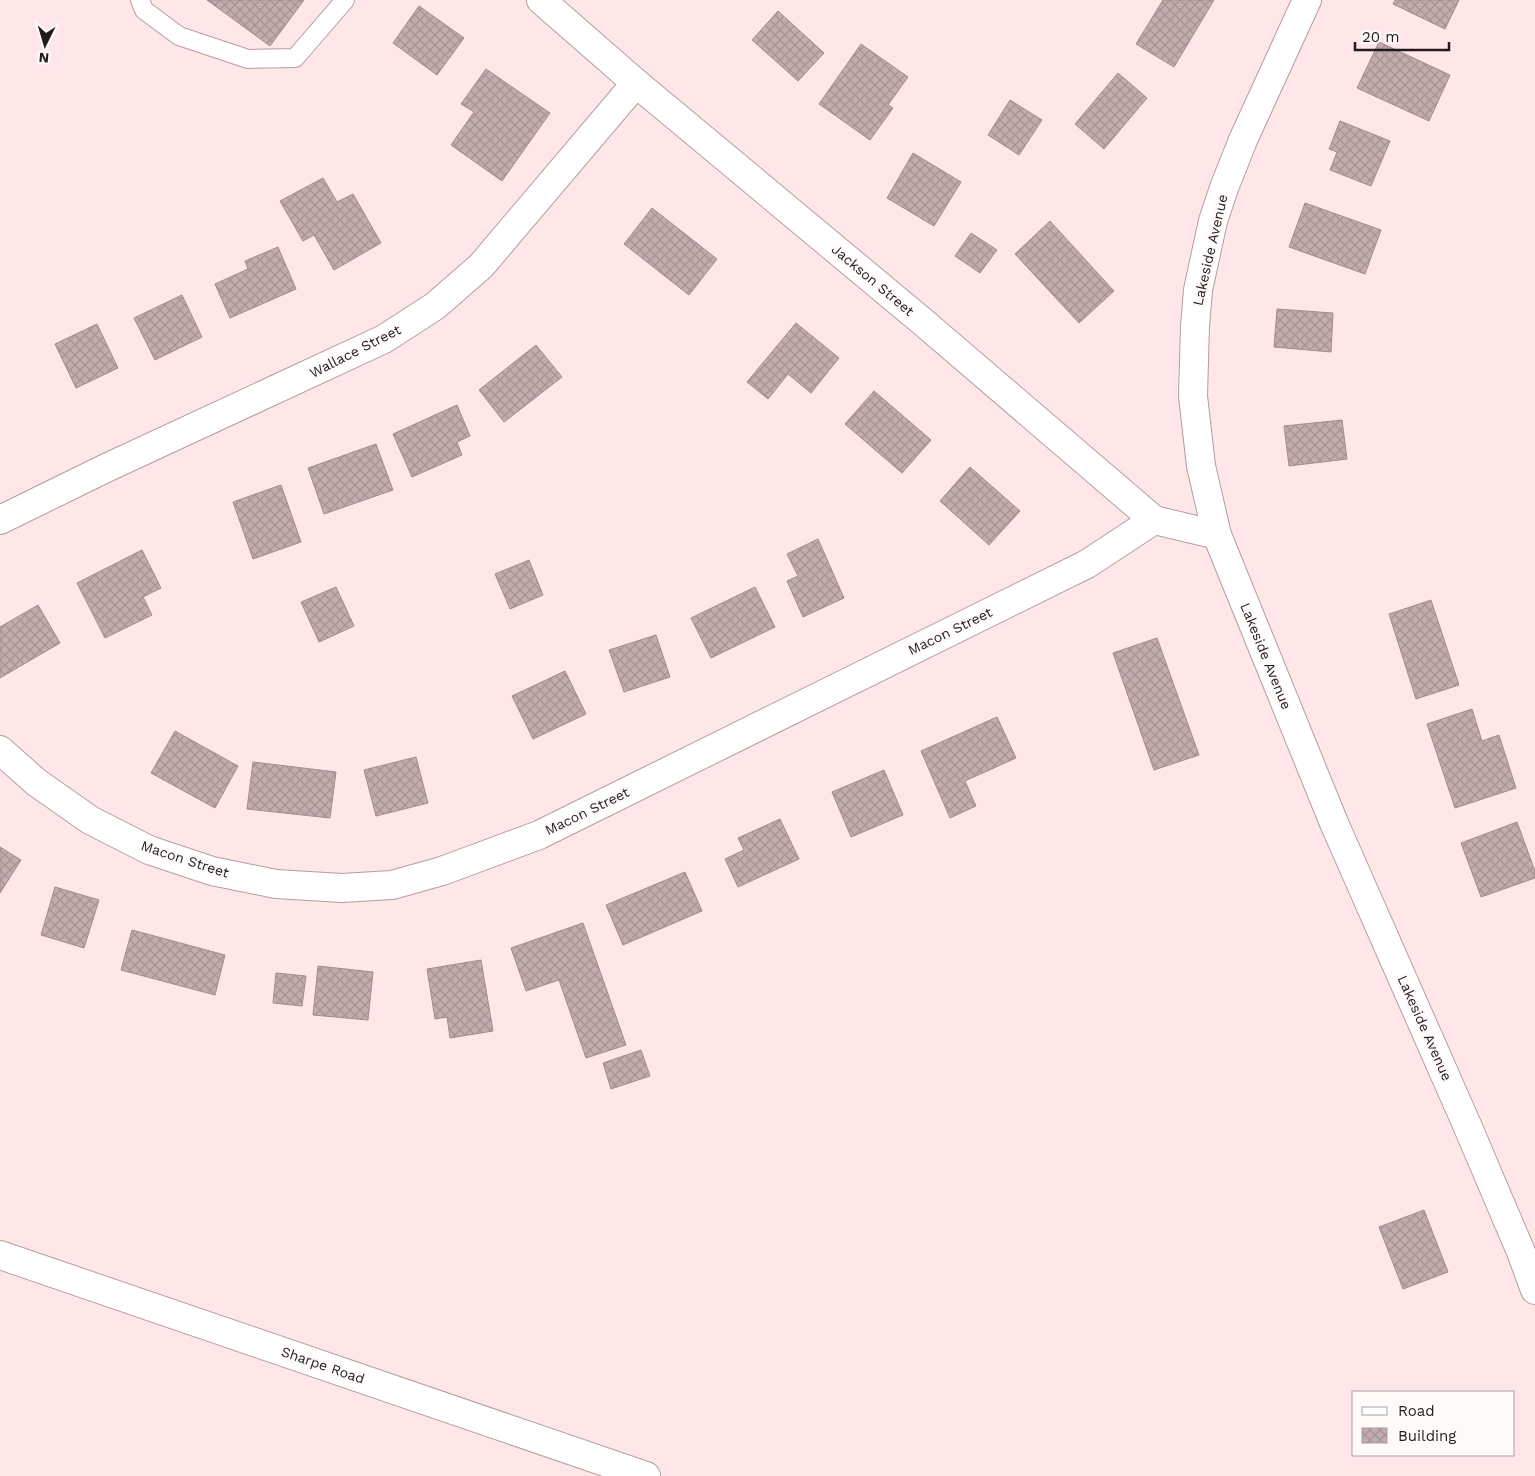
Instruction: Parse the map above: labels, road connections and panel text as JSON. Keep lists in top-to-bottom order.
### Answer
{
  "streets": {
    "street": [
      "Lakeside Avenue",
      "Jackson Street",
      "Wallace Street",
      "Macon Street",
      "Sharpe Road"
    ]
  },
  "crossings": [
    ["Lakeside Avenue", "Jackson Street"],
    ["Jackson Street", "Wallace Street"],
    ["Jackson Street", "Macon Street"]
  ],
  "legend": ["Road", "Building"],
  "scale_bar": "20 m",
  "north": "bottom"
}
